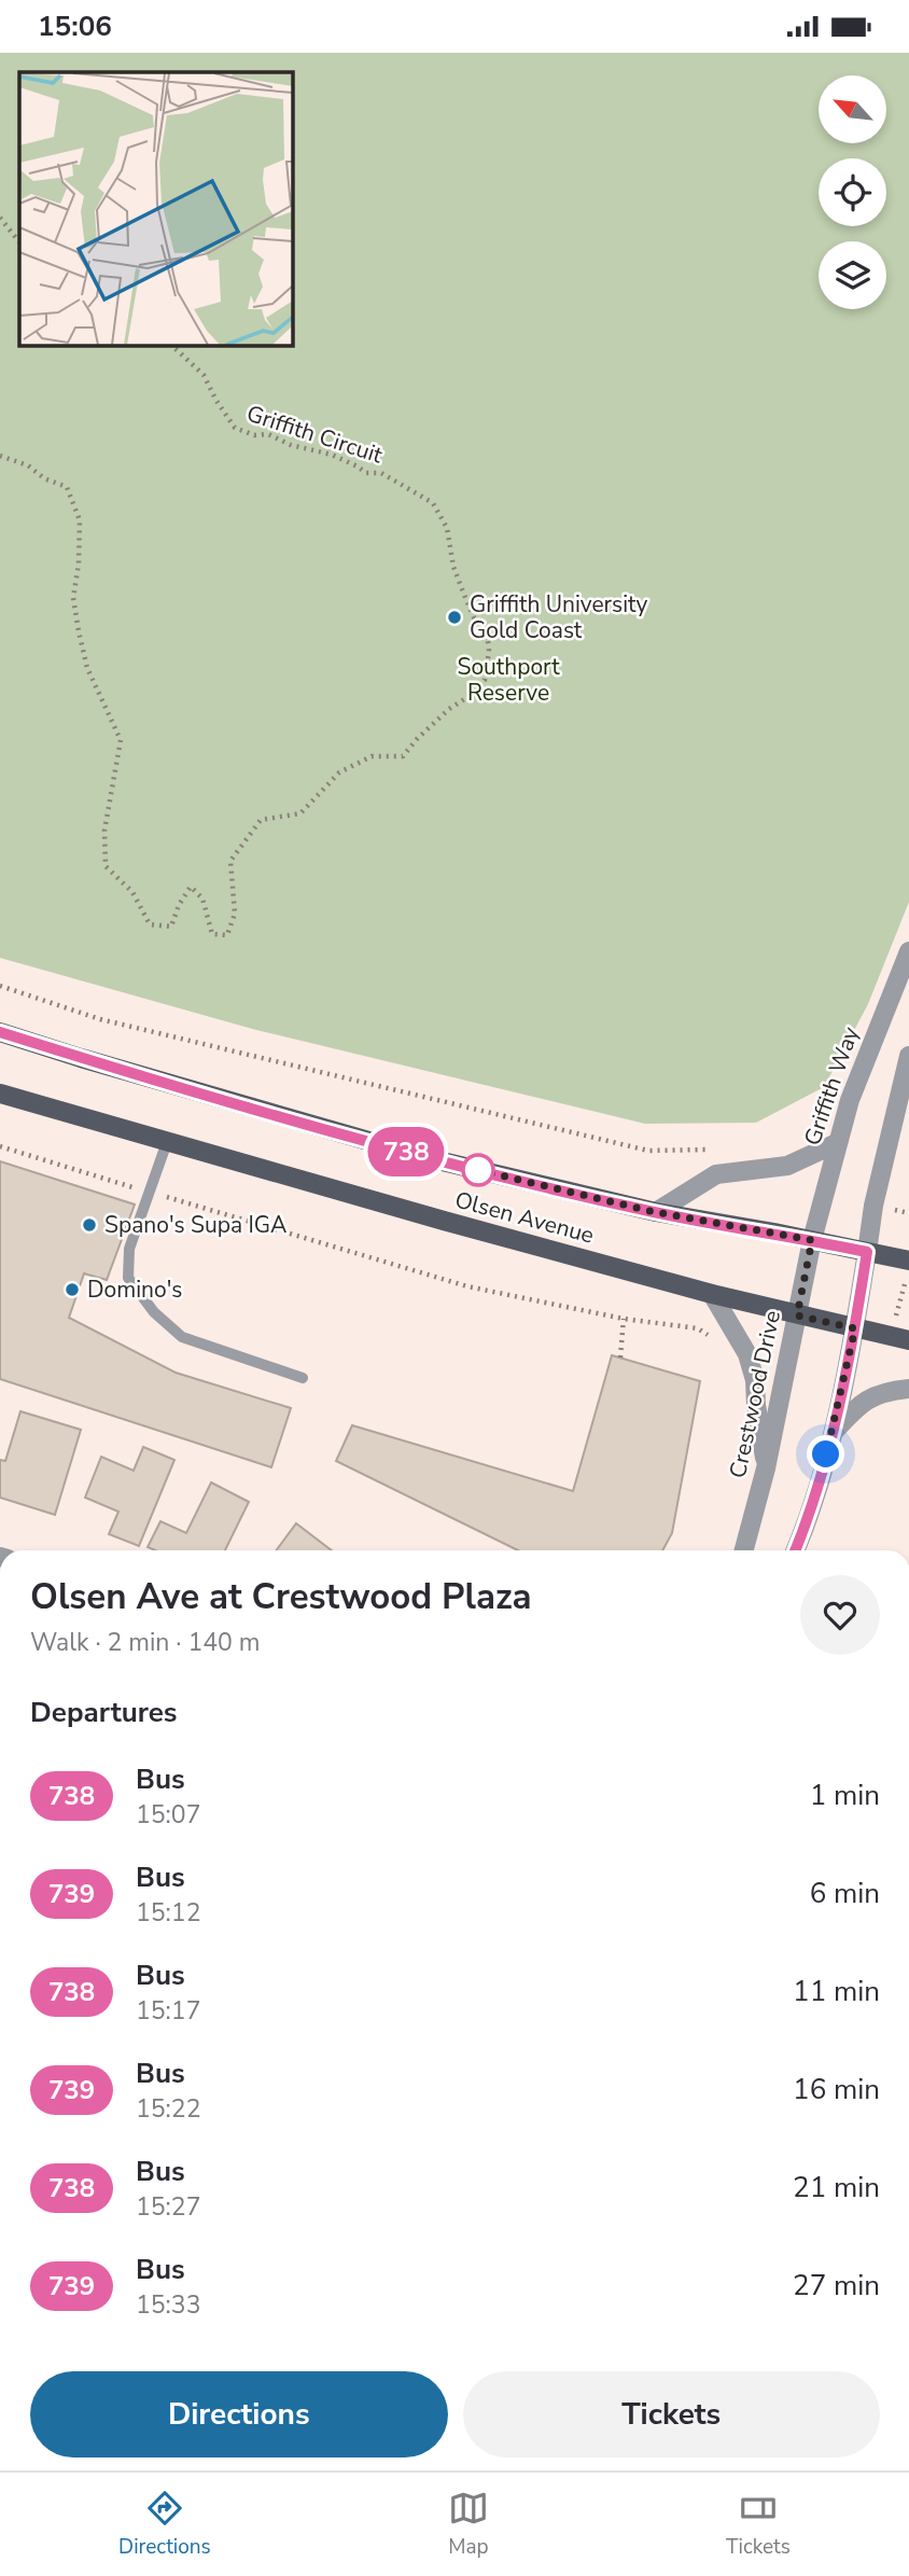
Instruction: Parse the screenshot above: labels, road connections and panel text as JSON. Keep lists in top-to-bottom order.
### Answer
{
  "streets": {
    "main road": ["Olsen Avenue"],
    "street": ["Griffith Way", "Crestwood Drive"],
    "path": ["Griffith Circuit"]
  },
  "crossings": [
    ["Griffith Way", "Olsen Avenue"],
    ["Griffith Way", "Crestwood Drive"],
    ["Olsen Avenue", "Crestwood Drive"]
  ],
  "parks": ["Southport Reserve"],
  "places": ["Griffith University Gold Coast", "Spano's Supa IGA", "Domino's"],
  "lines": ["bus line 738"],
  "north": "top left",
  "page": {
    "status": "15:06",
    "on_map": "738",
    "heading": [
      ["Olsen Ave at Crestwood Plaza", "Walk · 2 min · 140 m"],
      "Departures"
    ],
    "list": [
      {
        "mark": "738",
        "name": "Bus",
        "note": "15:07",
        "value": "1 min"
      },
      {
        "mark": "739",
        "name": "Bus",
        "note": "15:12",
        "value": "6 min"
      },
      {
        "mark": "738",
        "name": "Bus",
        "note": "15:17",
        "value": "11 min"
      },
      {
        "mark": "739",
        "name": "Bus",
        "note": "15:22",
        "value": "16 min"
      },
      {
        "mark": "738",
        "name": "Bus",
        "note": "15:27",
        "value": "21 min"
      },
      {
        "mark": "739",
        "name": "Bus",
        "note": "15:33",
        "value": "27 min"
      }
    ],
    "buttons": ["Directions", "Tickets"],
    "tabs": ["Directions", "Map", "Tickets"]
  }
}
